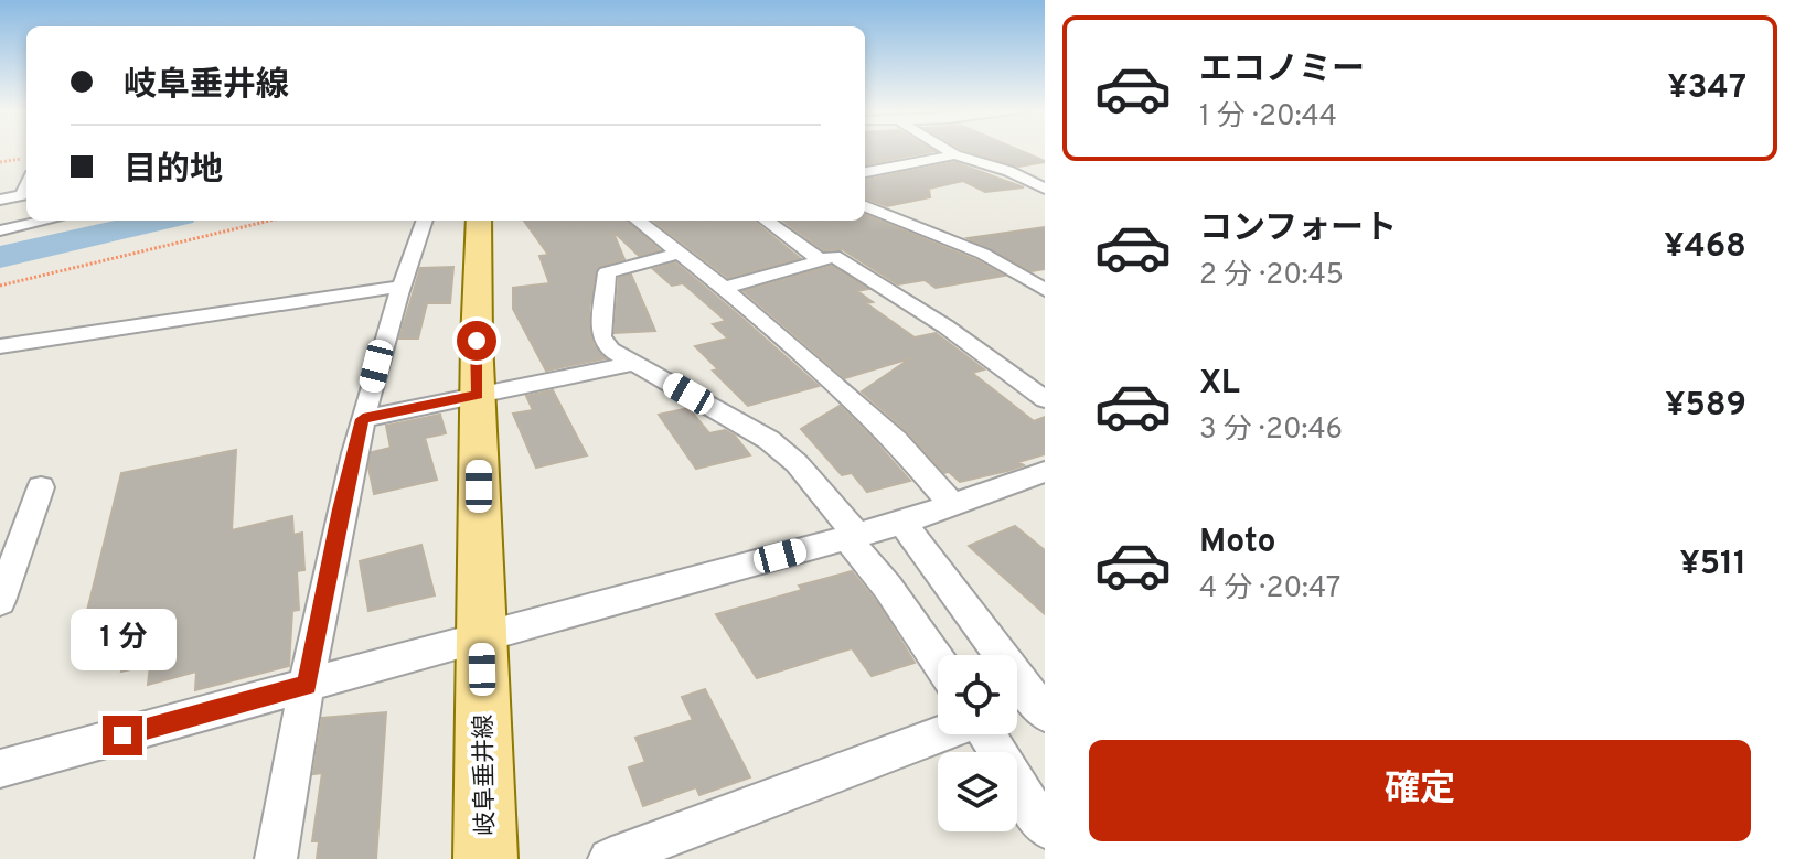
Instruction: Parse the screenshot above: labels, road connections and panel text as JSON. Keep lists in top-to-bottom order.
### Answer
{
  "streets": {
    "main road": ["岐阜垂井線"]
  },
  "page": {
    "list": [
      {
        "name": "エコノミー",
        "note": "1 分 · 20:44",
        "value": "¥347"
      },
      {
        "name": "コンフォート",
        "note": "2 分 · 20:45",
        "value": "¥468"
      },
      {
        "name": "XL",
        "note": "3 分 · 20:46",
        "value": "¥589"
      },
      {
        "name": "Moto",
        "note": "4 分 · 20:47",
        "value": "¥511"
      }
    ],
    "banner": ["岐阜垂井線", "目的地"],
    "bubble": "1 分",
    "buttons": "確定"
  }
}
